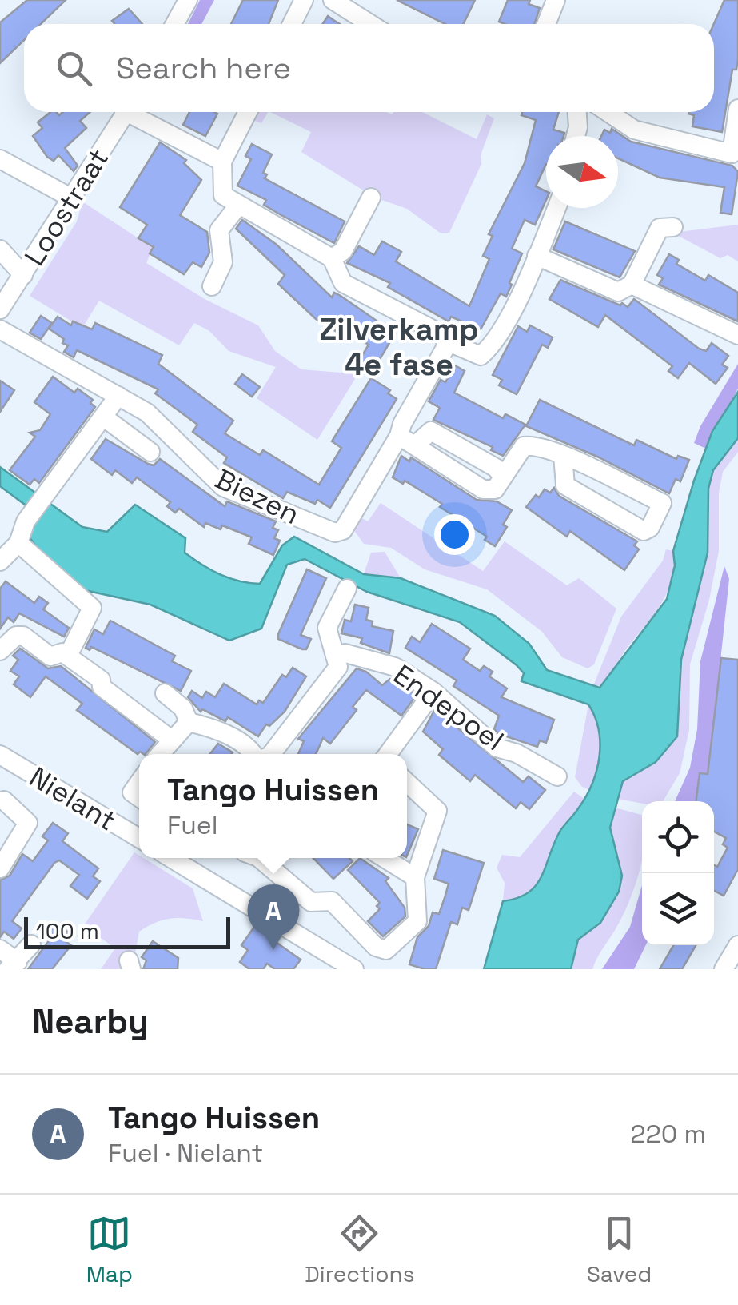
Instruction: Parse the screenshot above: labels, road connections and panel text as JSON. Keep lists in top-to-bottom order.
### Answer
{
  "streets": {
    "street": [
      "Loostraat",
      "Biezen",
      "Endepoel",
      "Nielant"
    ]
  },
  "districts": ["Zilverkamp 4e fase"],
  "scale_bar": "100 m",
  "north": "right",
  "page": {
    "search": "Search here",
    "popup": ["Tango Huissen", "Fuel"],
    "pins": "A",
    "scale": "100 m",
    "heading": "Nearby",
    "list": [
      {
        "mark": "A",
        "name": "Tango Huissen",
        "note": "Fuel · Nielant",
        "value": "220 m"
      }
    ],
    "nav": ["Map", "Directions", "Saved"]
  }
}
